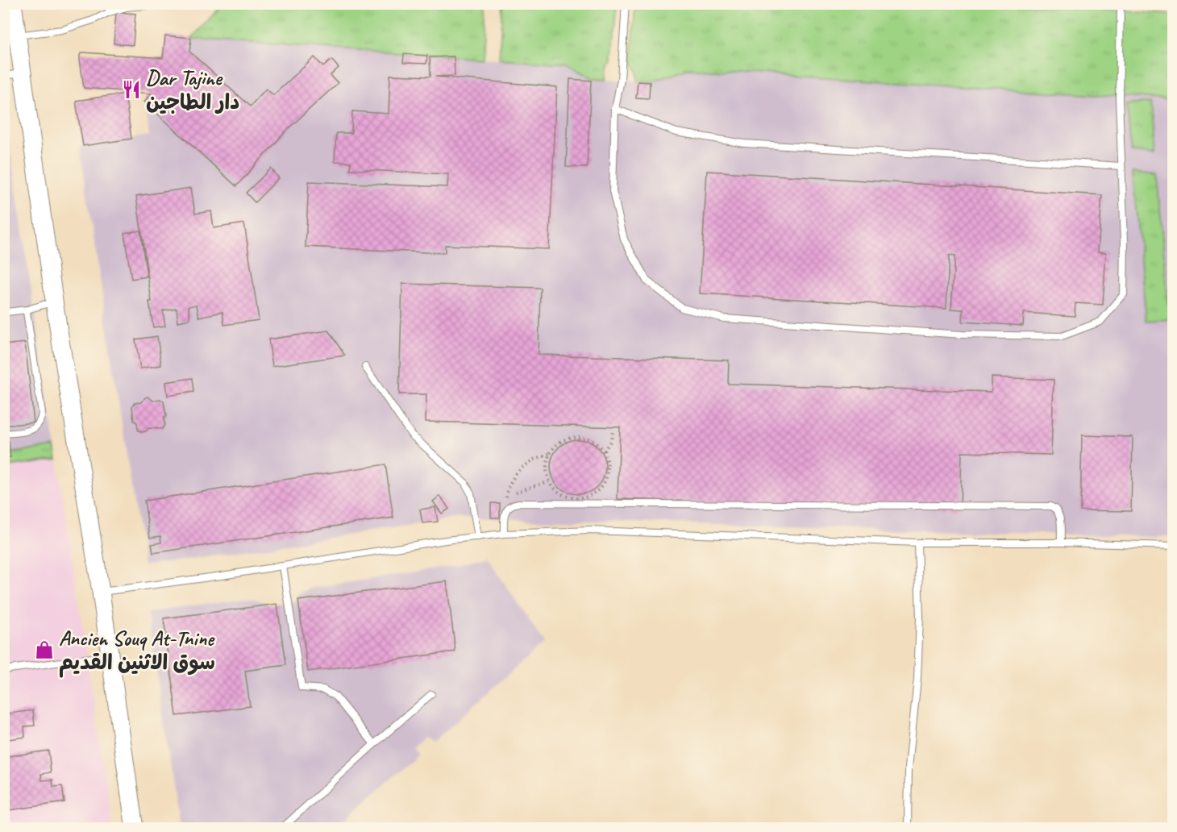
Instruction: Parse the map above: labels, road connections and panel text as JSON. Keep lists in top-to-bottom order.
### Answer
{
  "places": {
    "restaurant": ["Dar Tajine دار الطاجين"],
    "shop": ["Ancien Souq At-Tnine سوق الاثنين القديم"]
  }
}
